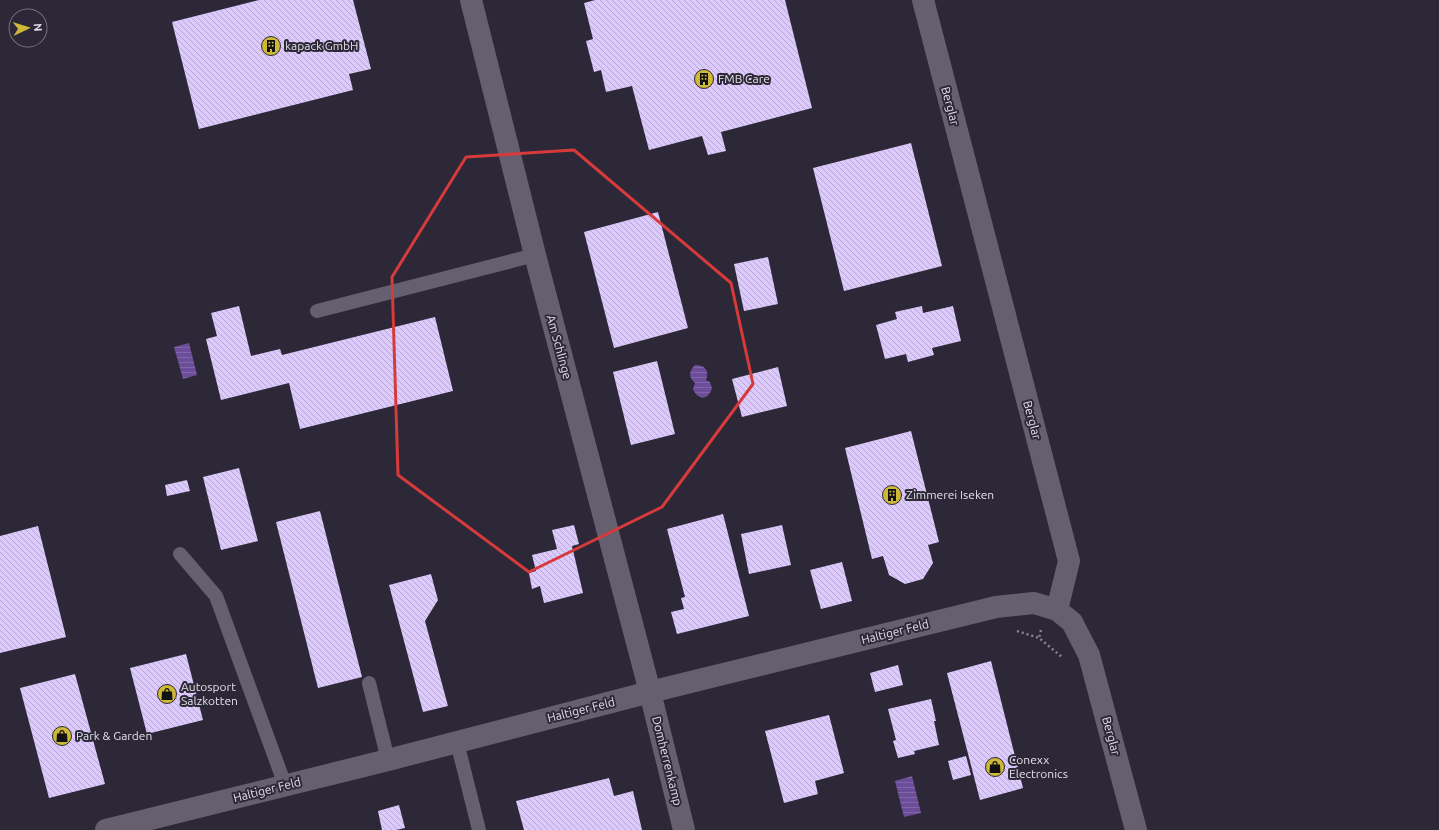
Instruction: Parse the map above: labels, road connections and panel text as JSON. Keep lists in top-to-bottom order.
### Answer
{
  "streets": {
    "street": [
      "Berglar",
      "Am Schlinge",
      "Haltiger Feld",
      "Domherrenkamp"
    ]
  },
  "crossings": [
    ["Berglar", "Haltiger Feld"],
    ["Am Schlinge", "Haltiger Feld"],
    ["Am Schlinge", "Domherrenkamp"],
    ["Haltiger Feld", "Domherrenkamp"]
  ],
  "places": {
    "building": ["kapack GmbH", "FMB Care", "Zimmerei Iseken"],
    "shop": ["Autosport Salzkotten", "Park & Garden", "Conexx Electronics"]
  },
  "north": "right"
}
